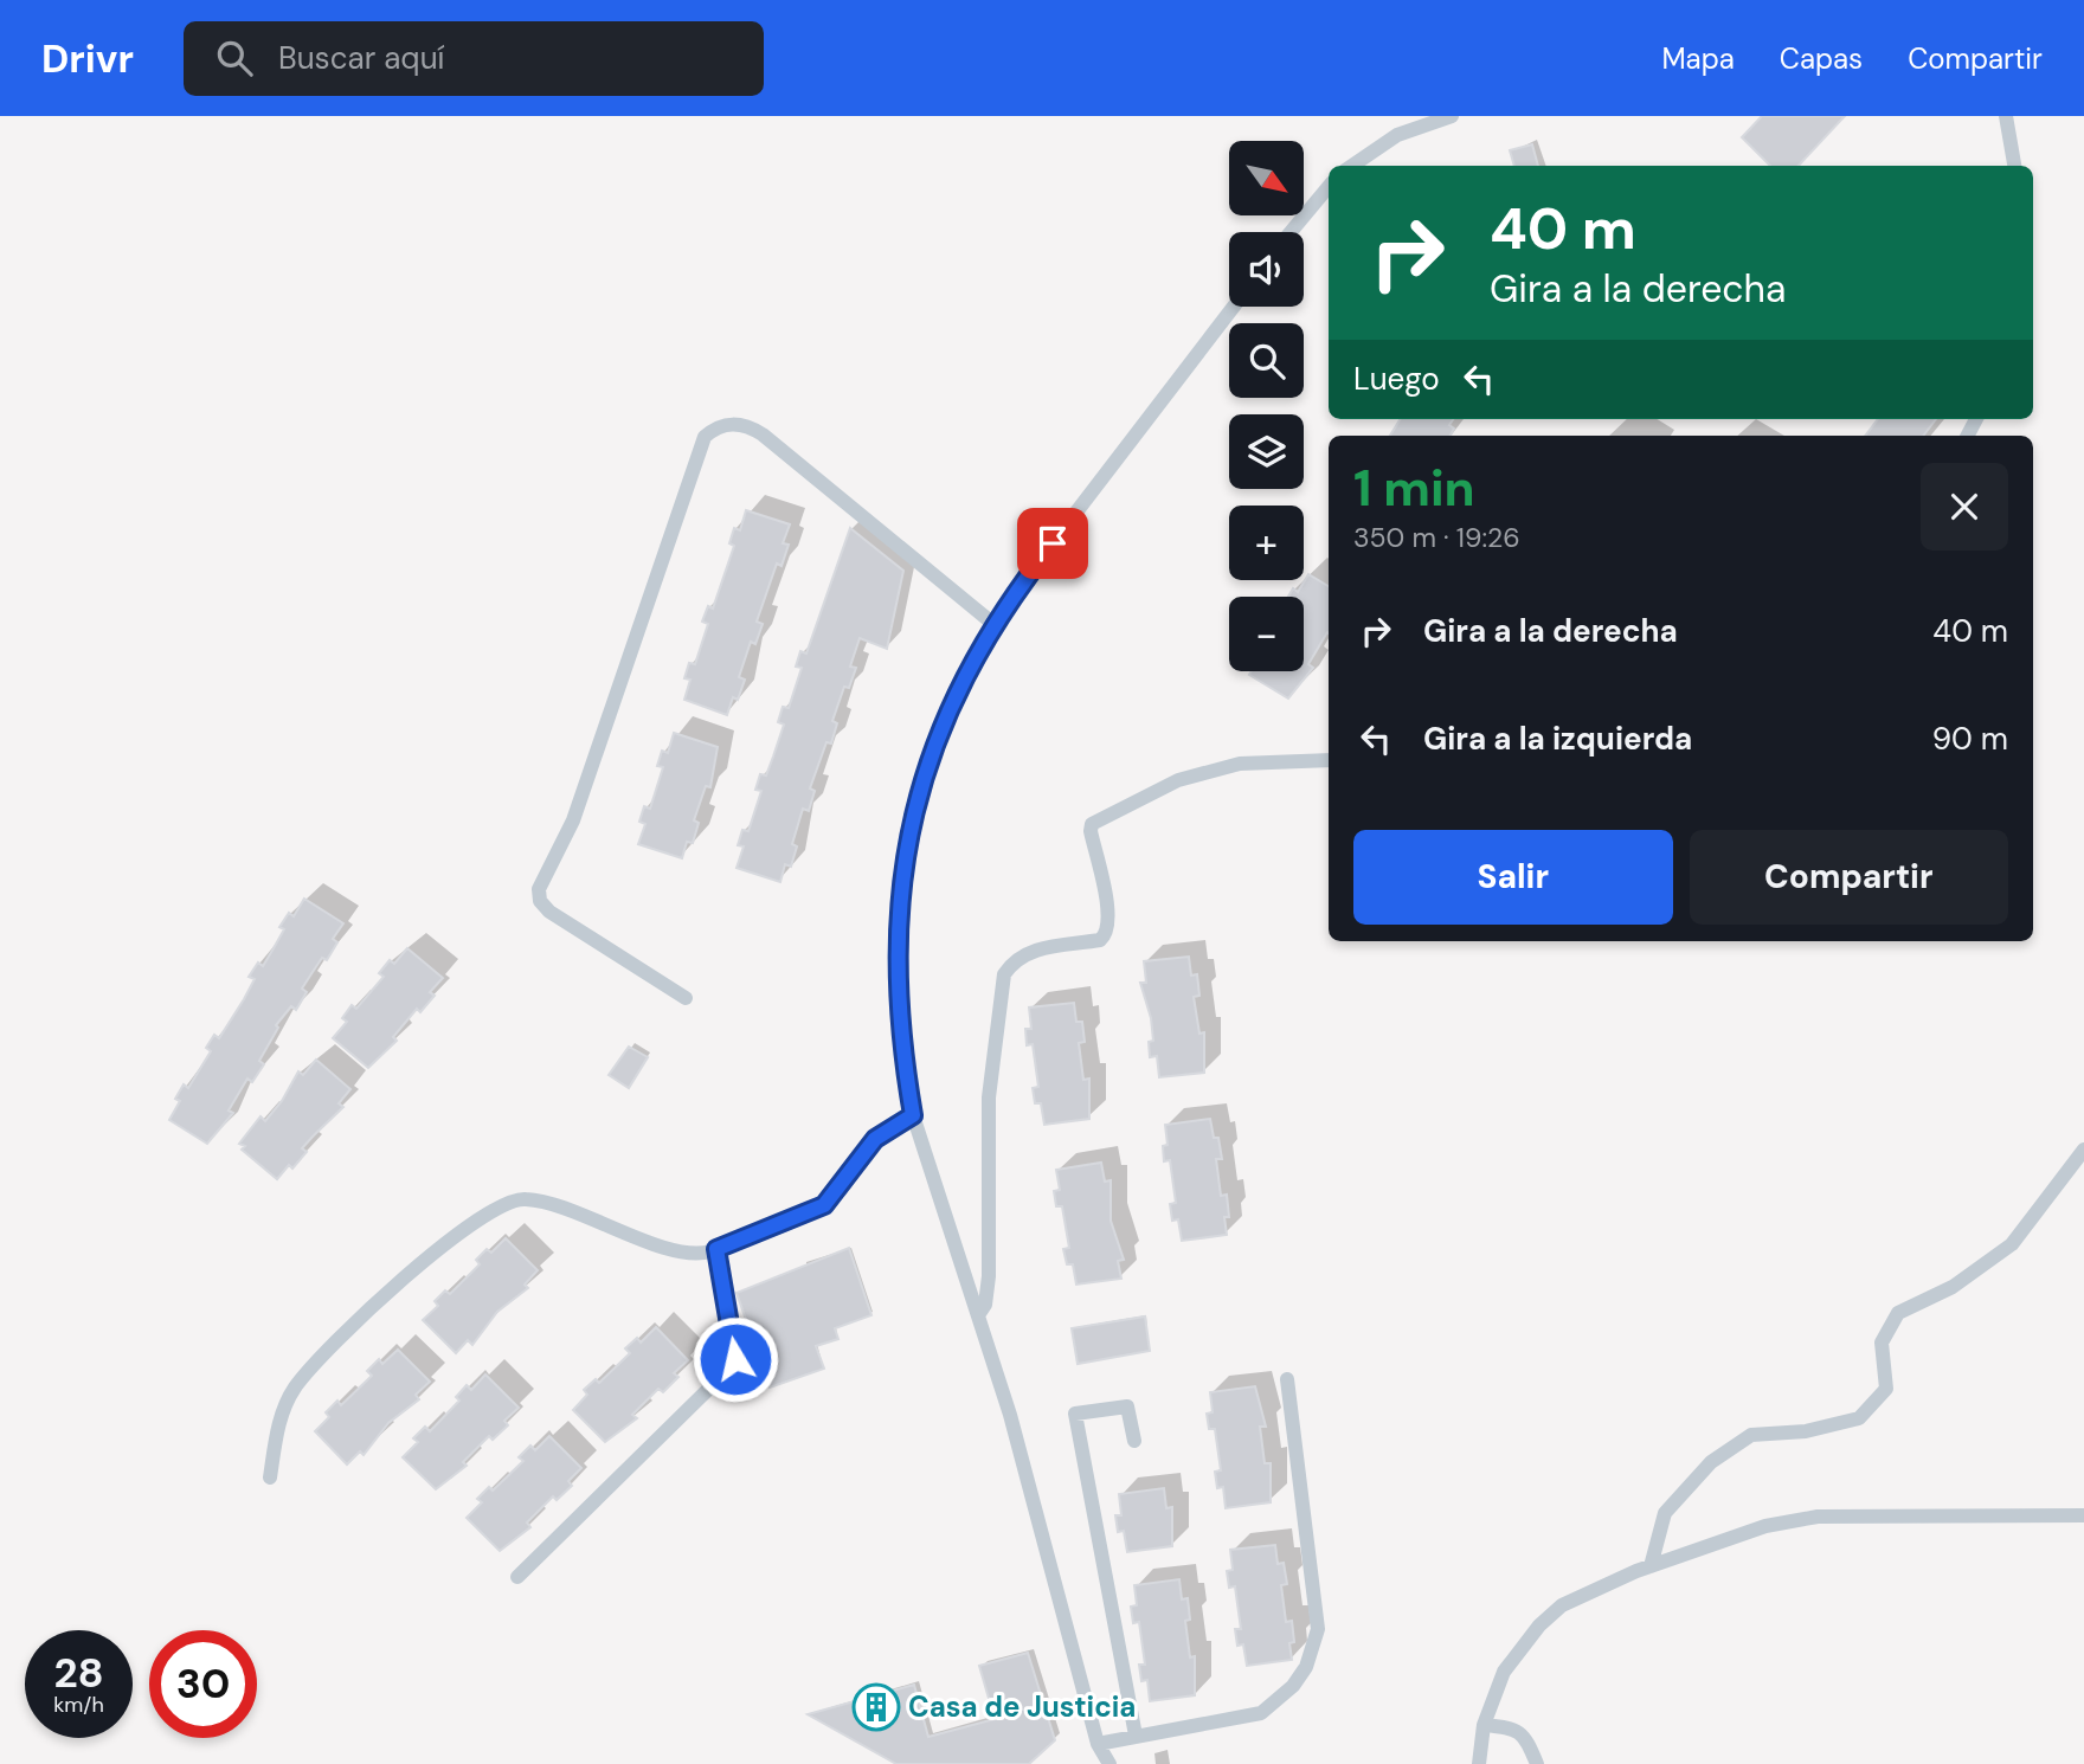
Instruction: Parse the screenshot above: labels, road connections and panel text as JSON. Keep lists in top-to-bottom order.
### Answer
{
  "places": {
    "building": ["Casa de Justicia"]
  },
  "north": "bottom right",
  "page": {
    "header": "Drivr",
    "search": "Buscar aquí",
    "nav": ["Mapa", "Capas", "Compartir"],
    "map_buttons": ["+", "−"],
    "turn": ["40 m", "Gira a la derecha"],
    "then": "Luego",
    "heading": ["1 min", "350 m · 19:26"],
    "list": [
      {
        "name": "Gira a la derecha",
        "value": "40 m"
      },
      {
        "name": "Gira a la izquierda",
        "value": "90 m"
      }
    ],
    "buttons": ["Salir", "Compartir"],
    "speed": "28 km/h",
    "limit": "30"
  }
}
